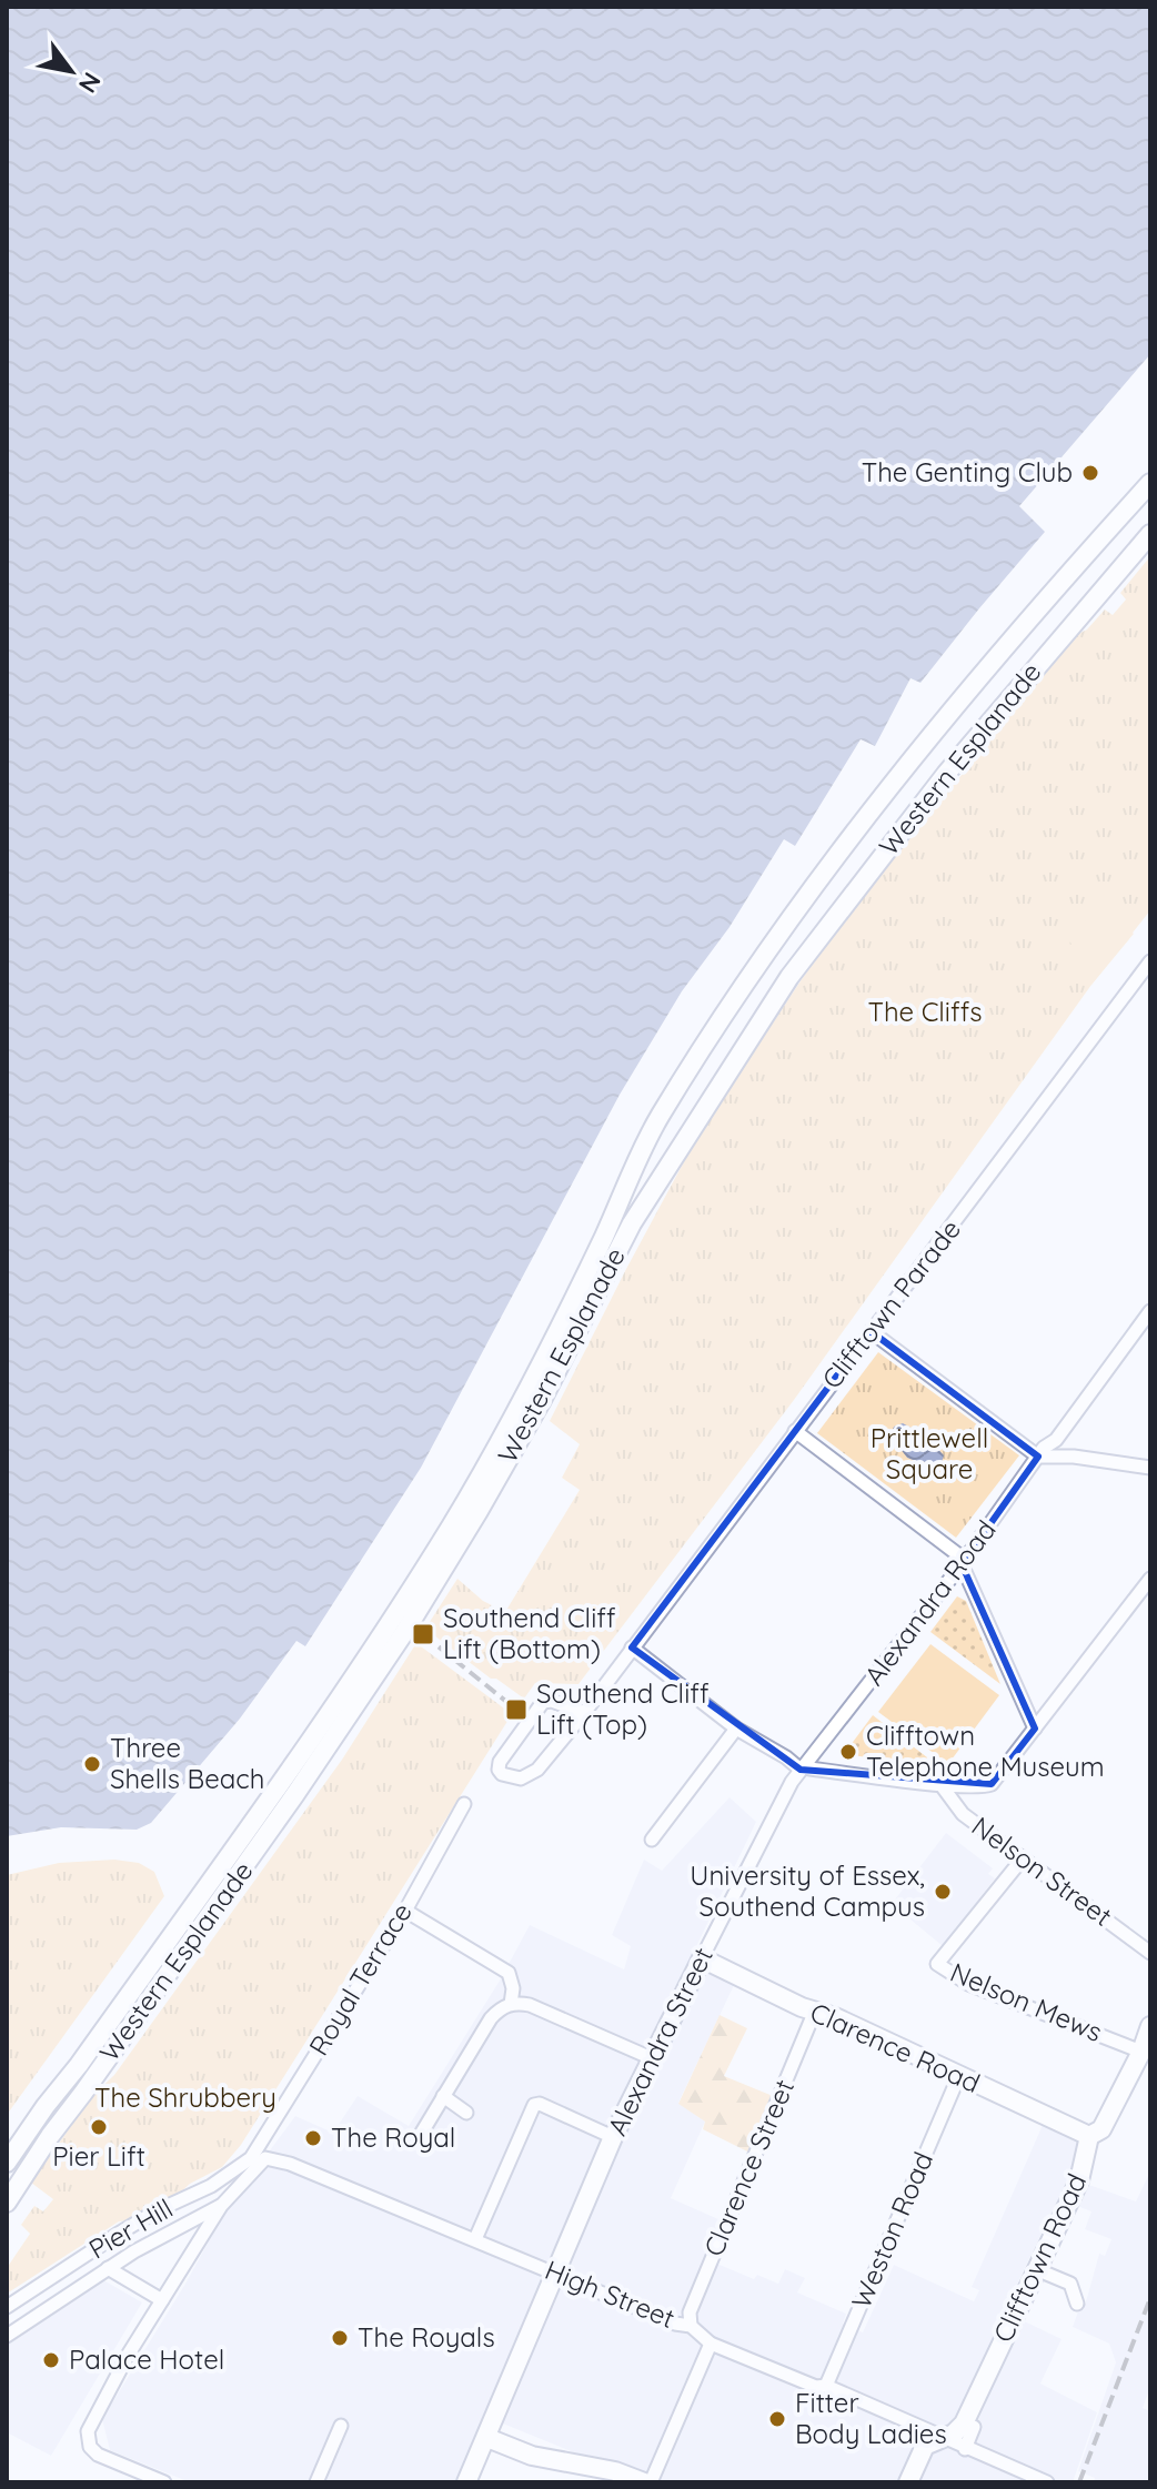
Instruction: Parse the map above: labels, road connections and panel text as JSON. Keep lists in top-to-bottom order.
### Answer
{
  "streets": {
    "street": [
      "Western Esplanade",
      "Clifftown Parade",
      "Alexandra Road",
      "Nelson Street",
      "Royal Terrace",
      "Nelson Mews",
      "Alexandra Street",
      "Clarence Road",
      "Clarence Street",
      "Pier Hill",
      "Weston Road",
      "Clifftown Road",
      "High Street"
    ]
  },
  "crossings": [
    ["Alexandra Road", "Alexandra Street"],
    ["Nelson Street", "Nelson Mews"],
    ["Royal Terrace", "Pier Hill"],
    ["Royal Terrace", "High Street"],
    ["Nelson Mews", "Clifftown Road"],
    ["Alexandra Street", "Clarence Road"],
    ["Alexandra Street", "High Street"],
    ["Clarence Road", "Clarence Street"],
    ["Clarence Road", "Weston Road"],
    ["Clarence Road", "Clifftown Road"],
    ["Clarence Street", "High Street"],
    ["Pier Hill", "High Street"],
    ["Weston Road", "High Street"],
    ["Clifftown Road", "High Street"]
  ],
  "parks": ["The Cliffs", "Prittlewell Square", "The Shrubbery"],
  "places": {
    "other": [
      "The Genting Club",
      "Clifftown Telephone Museum",
      "Three Shells Beach",
      "University of Essex, Southend Campus",
      "Pier Lift",
      "The Royal",
      "The Royals",
      "Palace Hotel",
      "Fitter Body Ladies"
    ],
    "transit": ["Southend Cliff Lift (Bottom)", "Southend Cliff Lift (Top)"]
  },
  "north": "bottom right"
}
